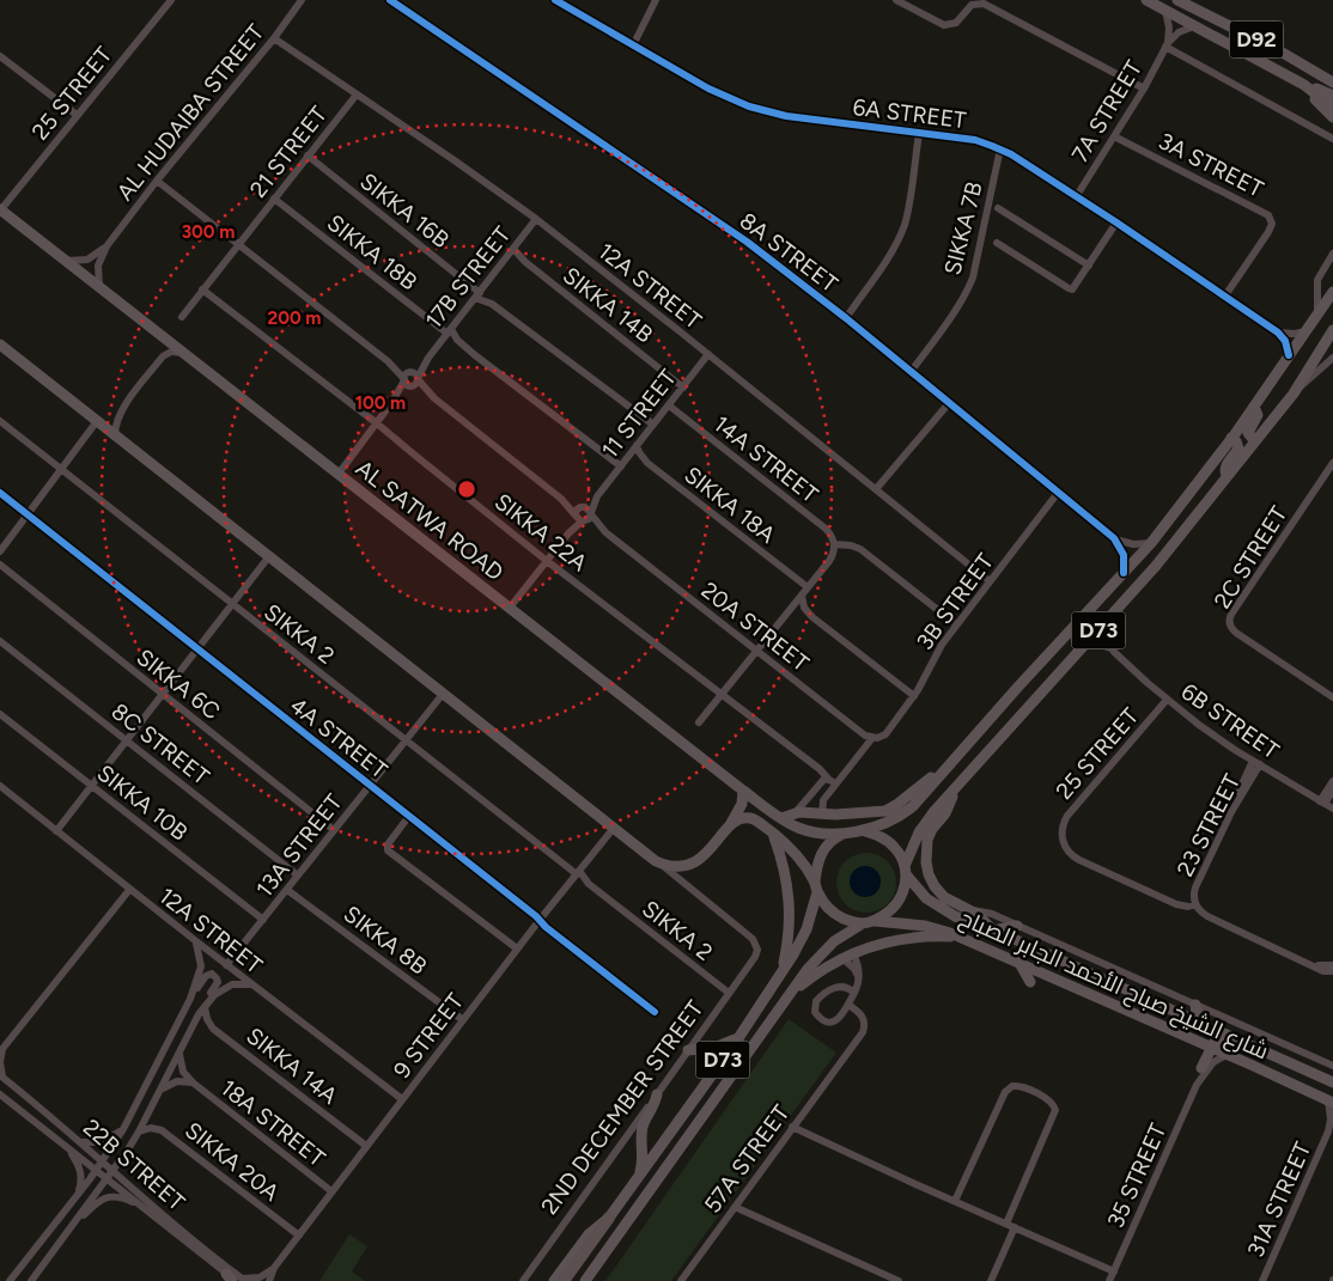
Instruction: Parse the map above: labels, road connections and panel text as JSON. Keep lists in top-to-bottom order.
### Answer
{
  "streets": {
    "main road": [
      "D92",
      "AL SATWA ROAD",
      "D73",
      "شارع الشيخ صباح الأحمد الجابر الصباح"
    ],
    "street": [
      "25 STREET",
      "7A STREET",
      "AL HUDAIBA STREET",
      "6A STREET",
      "21 STREET",
      "3A STREET",
      "SIKKA 16B",
      "SIKKA 7B",
      "SIKKA 18B",
      "8A STREET",
      "17B STREET",
      "12A STREET",
      "SIKKA 14B",
      "11 STREET",
      "14A STREET",
      "SIKKA 18A",
      "SIKKA 22A",
      "2C STREET",
      "3B STREET",
      "20A STREET",
      "SIKKA 2",
      "SIKKA 6C",
      "6B STREET",
      "4A STREET",
      "8C STREET",
      "SIKKA 10B",
      "23 STREET",
      "13A STREET",
      "SIKKA 8B",
      "9 STREET",
      "SIKKA 14A",
      "2ND DECEMBER STREET",
      "18A STREET",
      "57A STREET",
      "SIKKA 20A",
      "22B STREET",
      "35 STREET",
      "31A STREET"
    ]
  },
  "crossings": [
    ["D92", "7A STREET"],
    ["25 STREET", "AL SATWA ROAD"],
    ["25 STREET", "6B STREET"],
    ["25 STREET", "23 STREET"],
    ["7A STREET", "6A STREET"],
    ["7A STREET", "3A STREET"],
    ["AL HUDAIBA STREET", "12A STREET"],
    ["AL HUDAIBA STREET", "AL SATWA ROAD"],
    ["6A STREET", "3A STREET"],
    ["6A STREET", "SIKKA 7B"],
    ["6A STREET", "D73"],
    ["21 STREET", "SIKKA 16B"],
    ["21 STREET", "SIKKA 18B"],
    ["21 STREET", "12A STREET"],
    ["21 STREET", "SIKKA 22A"],
    ["SIKKA 16B", "17B STREET"],
    ["SIKKA 16B", "11 STREET"],
    ["SIKKA 7B", "8A STREET"],
    ["SIKKA 18B", "17B STREET"],
    ["SIKKA 18B", "11 STREET"],
    ["8A STREET", "3B STREET"],
    ["8A STREET", "D73"],
    ["17B STREET", "12A STREET"],
    ["17B STREET", "SIKKA 14B"],
    ["17B STREET", "AL SATWA ROAD"],
    ["17B STREET", "SIKKA 22A"],
    ["17B STREET", "20A STREET"],
    ["12A STREET", "11 STREET"],
    ["12A STREET", "3B STREET"],
    ["12A STREET", "13A STREET"],
    ["12A STREET", "9 STREET"],
    ["SIKKA 14B", "11 STREET"],
    ["11 STREET", "14A STREET"],
    ["11 STREET", "SIKKA 18A"],
    ["11 STREET", "20A STREET"],
    ["AL SATWA ROAD", "D73"],
    ["AL SATWA ROAD", "شارع الشيخ صباح الأحمد الجابر الصباح"],
    ["3B STREET", "20A STREET"],
    ["D73", "6B STREET"],
    ["D73", "شارع الشيخ صباح الأحمد الجابر الصباح"],
    ["SIKKA 2", "13A STREET"],
    ["SIKKA 2", "9 STREET"],
    ["SIKKA 2", "2ND DECEMBER STREET"],
    ["SIKKA 6C", "13A STREET"],
    ["6B STREET", "23 STREET"],
    ["4A STREET", "13A STREET"],
    ["4A STREET", "9 STREET"],
    ["8C STREET", "13A STREET"],
    ["SIKKA 10B", "13A STREET"],
    ["13A STREET", "SIKKA 8B"],
    ["SIKKA 8B", "9 STREET"],
    ["شارع الشيخ صباح الأحمد الجابر الصباح", "35 STREET"],
    ["شارع الشيخ صباح الأحمد الجابر الصباح", "31A STREET"],
    ["9 STREET", "SIKKA 14A"],
    ["9 STREET", "18A STREET"],
    ["9 STREET", "SIKKA 20A"]
  ],
  "rings": ["300 m", "200 m", "100 m"]
}
